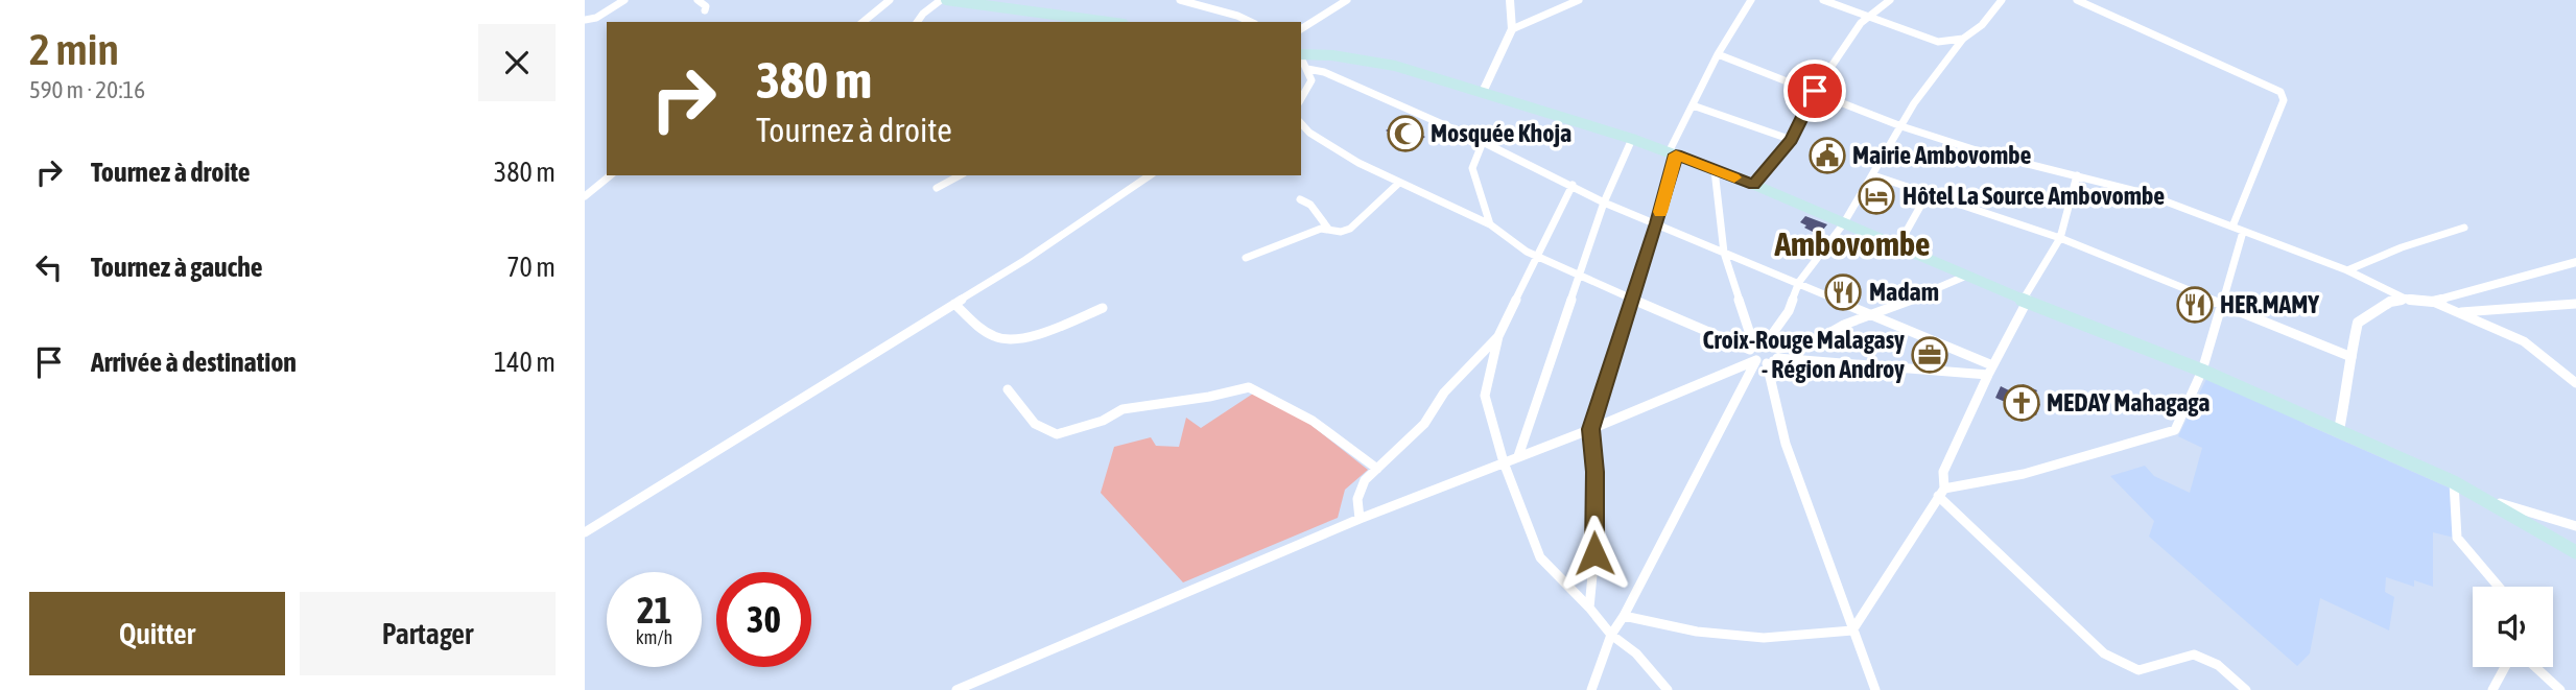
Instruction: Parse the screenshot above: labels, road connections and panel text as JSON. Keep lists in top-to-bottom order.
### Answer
{
  "districts": ["Ambovombe"],
  "places": {
    "mosque": ["Mosquée Khoja"],
    "public building": ["Mairie Ambovombe"],
    "hotel": ["Hôtel La Source Ambovombe"],
    "restaurant": ["Madam", "HER.MAMY"],
    "office": ["Croix-Rouge Malagasy - Région Androy"],
    "church": ["MEDAY Mahagaga"]
  },
  "page": {
    "heading": ["2 min", "590 m · 20:16"],
    "turn": ["380 m", "Tournez à droite"],
    "list": [
      {
        "name": "Tournez à droite",
        "value": "380 m"
      },
      {
        "name": "Tournez à gauche",
        "value": "70 m"
      },
      {
        "name": "Arrivée à destination",
        "value": "140 m"
      }
    ],
    "speed": "21 km/h",
    "limit": "30",
    "buttons": ["Quitter", "Partager"]
  }
}
